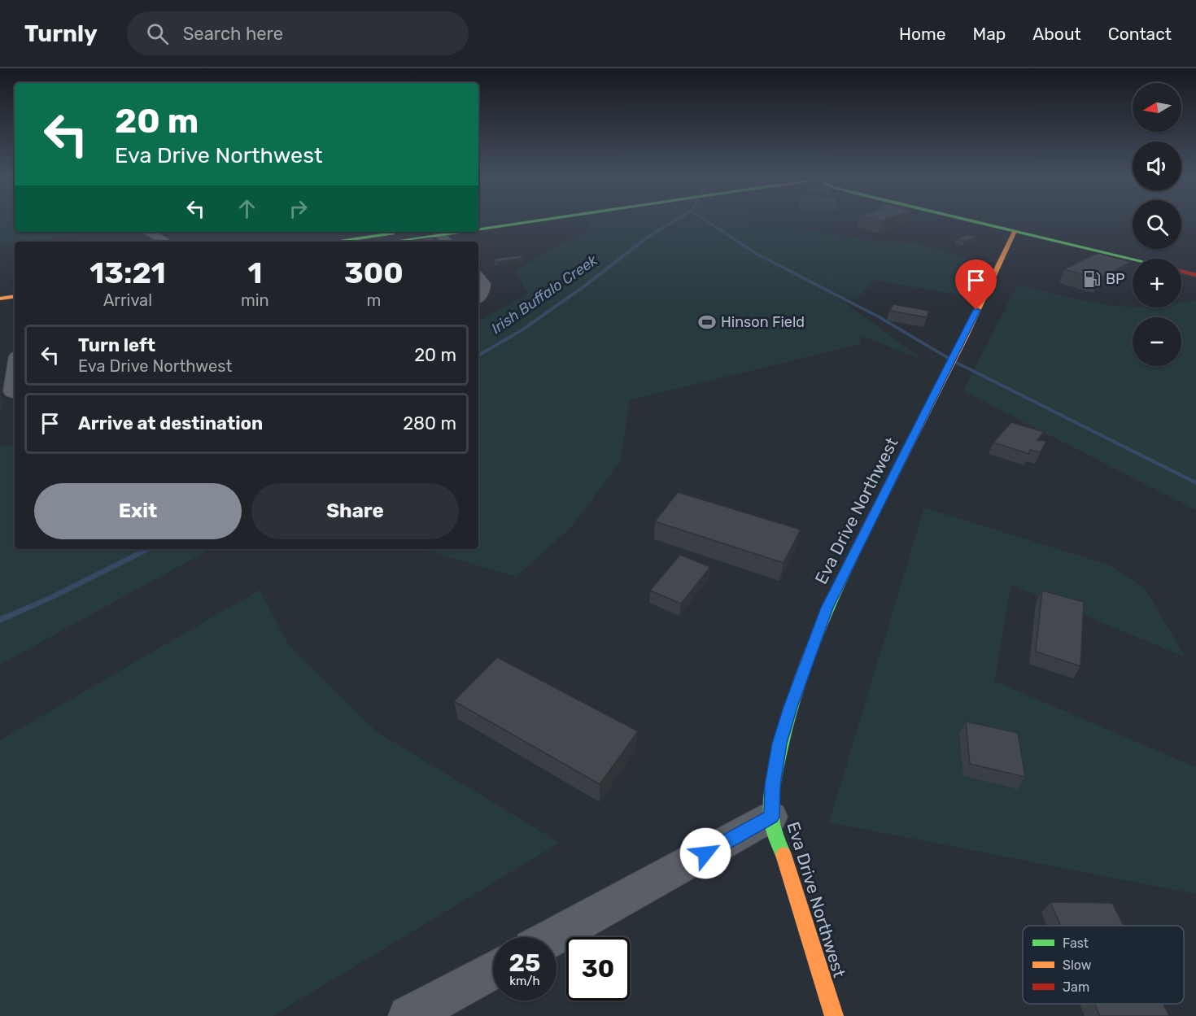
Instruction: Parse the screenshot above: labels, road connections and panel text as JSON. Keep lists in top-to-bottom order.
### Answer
{
  "streets": {
    "main road": ["Eva Drive Northwest"]
  },
  "water": ["Irish Buffalo Creek"],
  "places": {
    "fuel station": ["BP"],
    "sports": ["Hinson Field"]
  },
  "legend": ["Fast", "Slow", "Jam"],
  "north": "left",
  "page": {
    "header": "Turnly",
    "search": "Search here",
    "nav": [
      "Home",
      "Map",
      "About",
      "Contact"
    ],
    "map_buttons": ["+", "−"],
    "turn": ["20 m", "Eva Drive Northwest"],
    "eta": [
      "13:21",
      "Arrival",
      "1",
      "min",
      "300",
      "m"
    ],
    "list": [
      {
        "name": "Turn left",
        "note": "Eva Drive Northwest",
        "value": "20 m"
      },
      {
        "name": "Arrive at destination",
        "value": "280 m"
      }
    ],
    "buttons": ["Exit", "Share"],
    "speed": "25 km/h",
    "limit": "30"
  }
}
